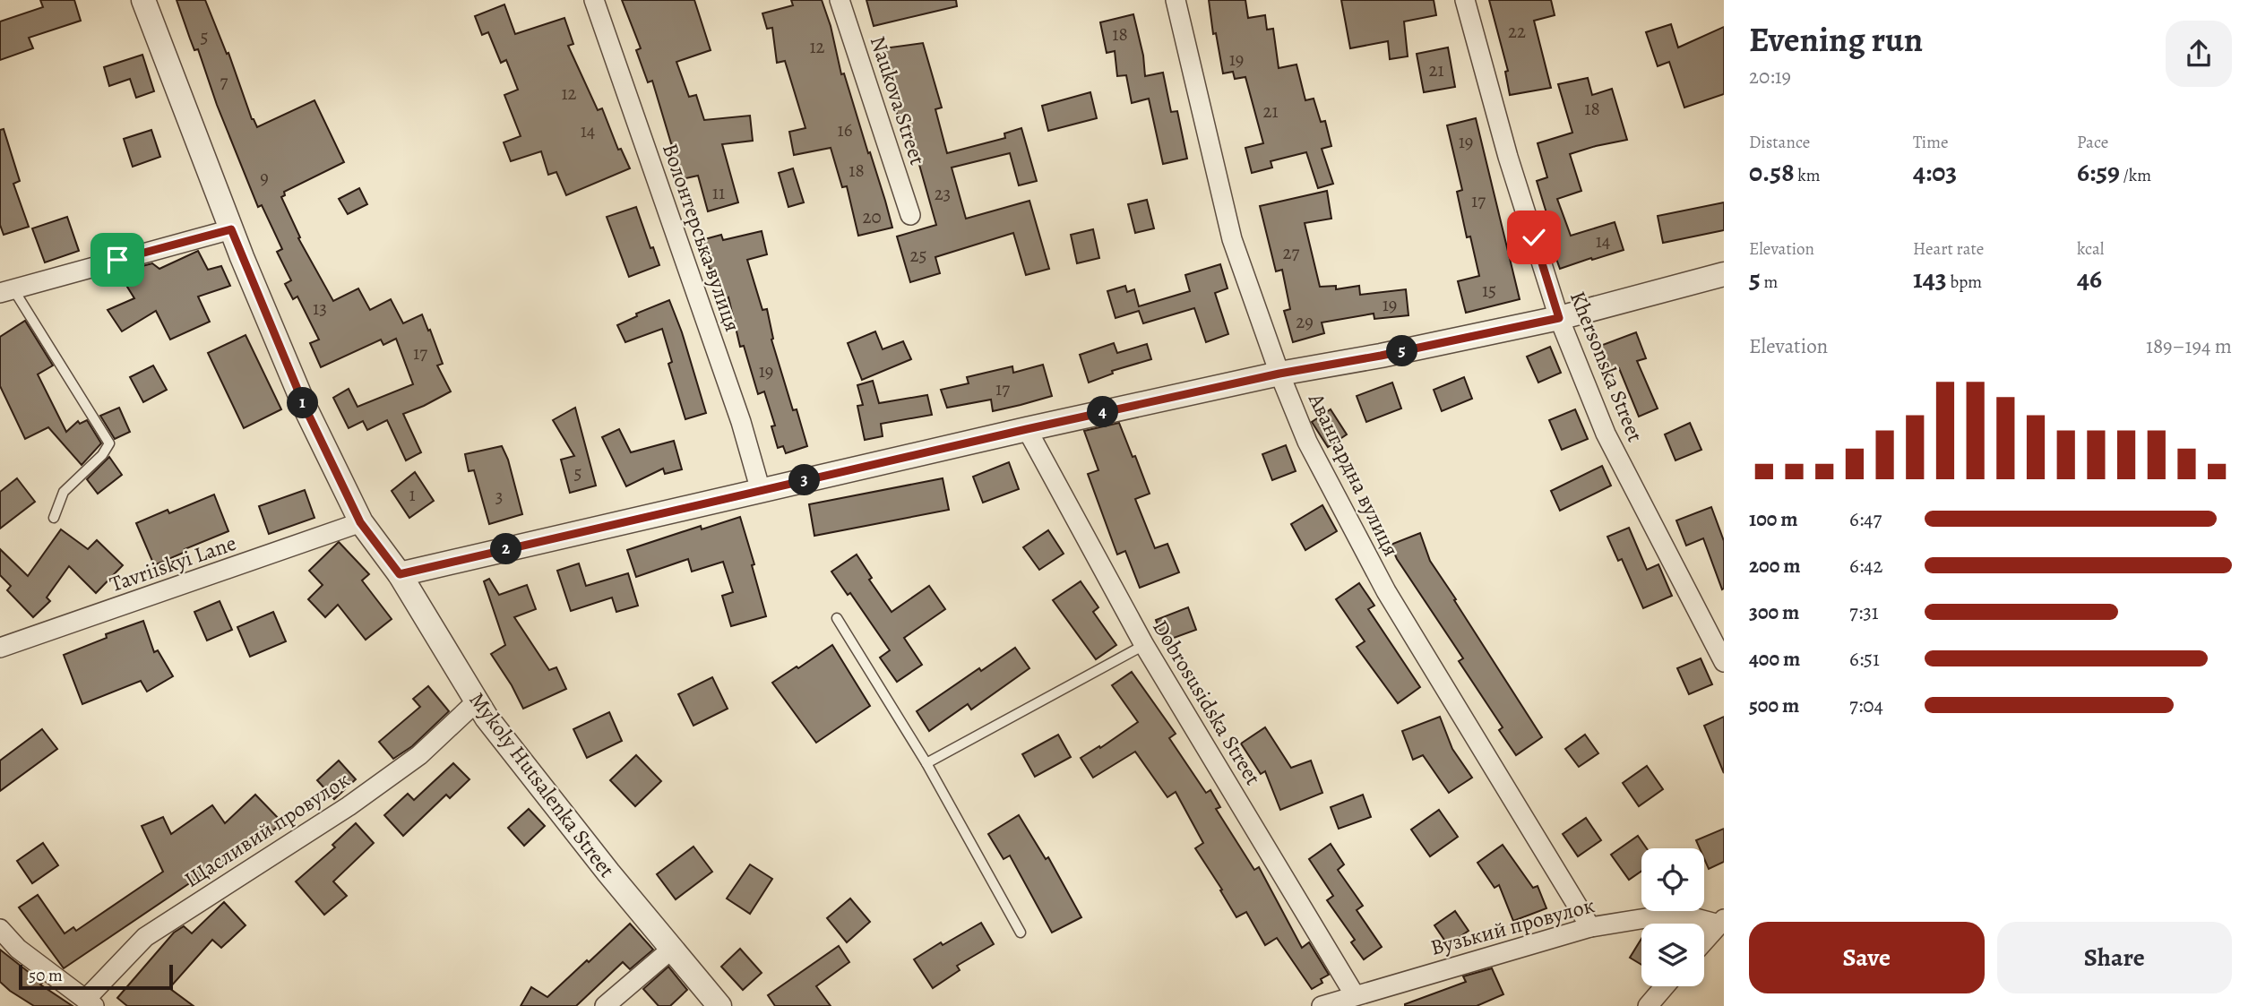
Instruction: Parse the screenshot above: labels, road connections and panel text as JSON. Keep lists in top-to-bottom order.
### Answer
{
  "streets": {
    "street": [
      "Naukova Street",
      "Волонтерська вулиця",
      "Khersonska Street",
      "Авангардна вулиця",
      "Tavriiskyi Lane",
      "Dobrosusidska Street",
      "Mykoly Hutsalenka Street",
      "Щасливий провулок",
      "Вузький провулок"
    ]
  },
  "crossings": [
    ["Авангардна вулиця", "Вузький провулок"],
    ["Tavriiskyi Lane", "Mykoly Hutsalenka Street"],
    ["Dobrosusidska Street", "Вузький провулок"],
    ["Mykoly Hutsalenka Street", "Щасливий провулок"]
  ],
  "house_numbers": [
    "22",
    "18",
    "5",
    "12",
    "19",
    "21",
    "7",
    "12",
    "18",
    "21",
    "16",
    "14",
    "19",
    "18",
    "9",
    "11",
    "23",
    "17",
    "20",
    "14",
    "27",
    "25",
    "15",
    "19",
    "13",
    "29",
    "17",
    "19",
    "17",
    "5",
    "1",
    "3"
  ],
  "scale_bar": "50 m",
  "page": {
    "heading": ["Evening run", "20:19"],
    "stats": [
      ["Distance", "0.58 km"],
      ["Time", "4:03"],
      ["Pace", "6:59 /km"],
      ["Elevation", "5 m"],
      ["Heart rate", "143 bpm"],
      ["kcal", "46"]
    ],
    "chart": ["Elevation", "189–194 m"],
    "pins": [
      "5",
      "1",
      "4",
      "3",
      "2"
    ],
    "list": [
      {
        "name": "100 m",
        "note": "6:47"
      },
      {
        "name": "200 m",
        "note": "6:42"
      },
      {
        "name": "300 m",
        "note": "7:31"
      },
      {
        "name": "400 m",
        "note": "6:51"
      },
      {
        "name": "500 m",
        "note": "7:04"
      }
    ],
    "buttons": ["Save", "Share"],
    "scale": "50 m"
  }
}
